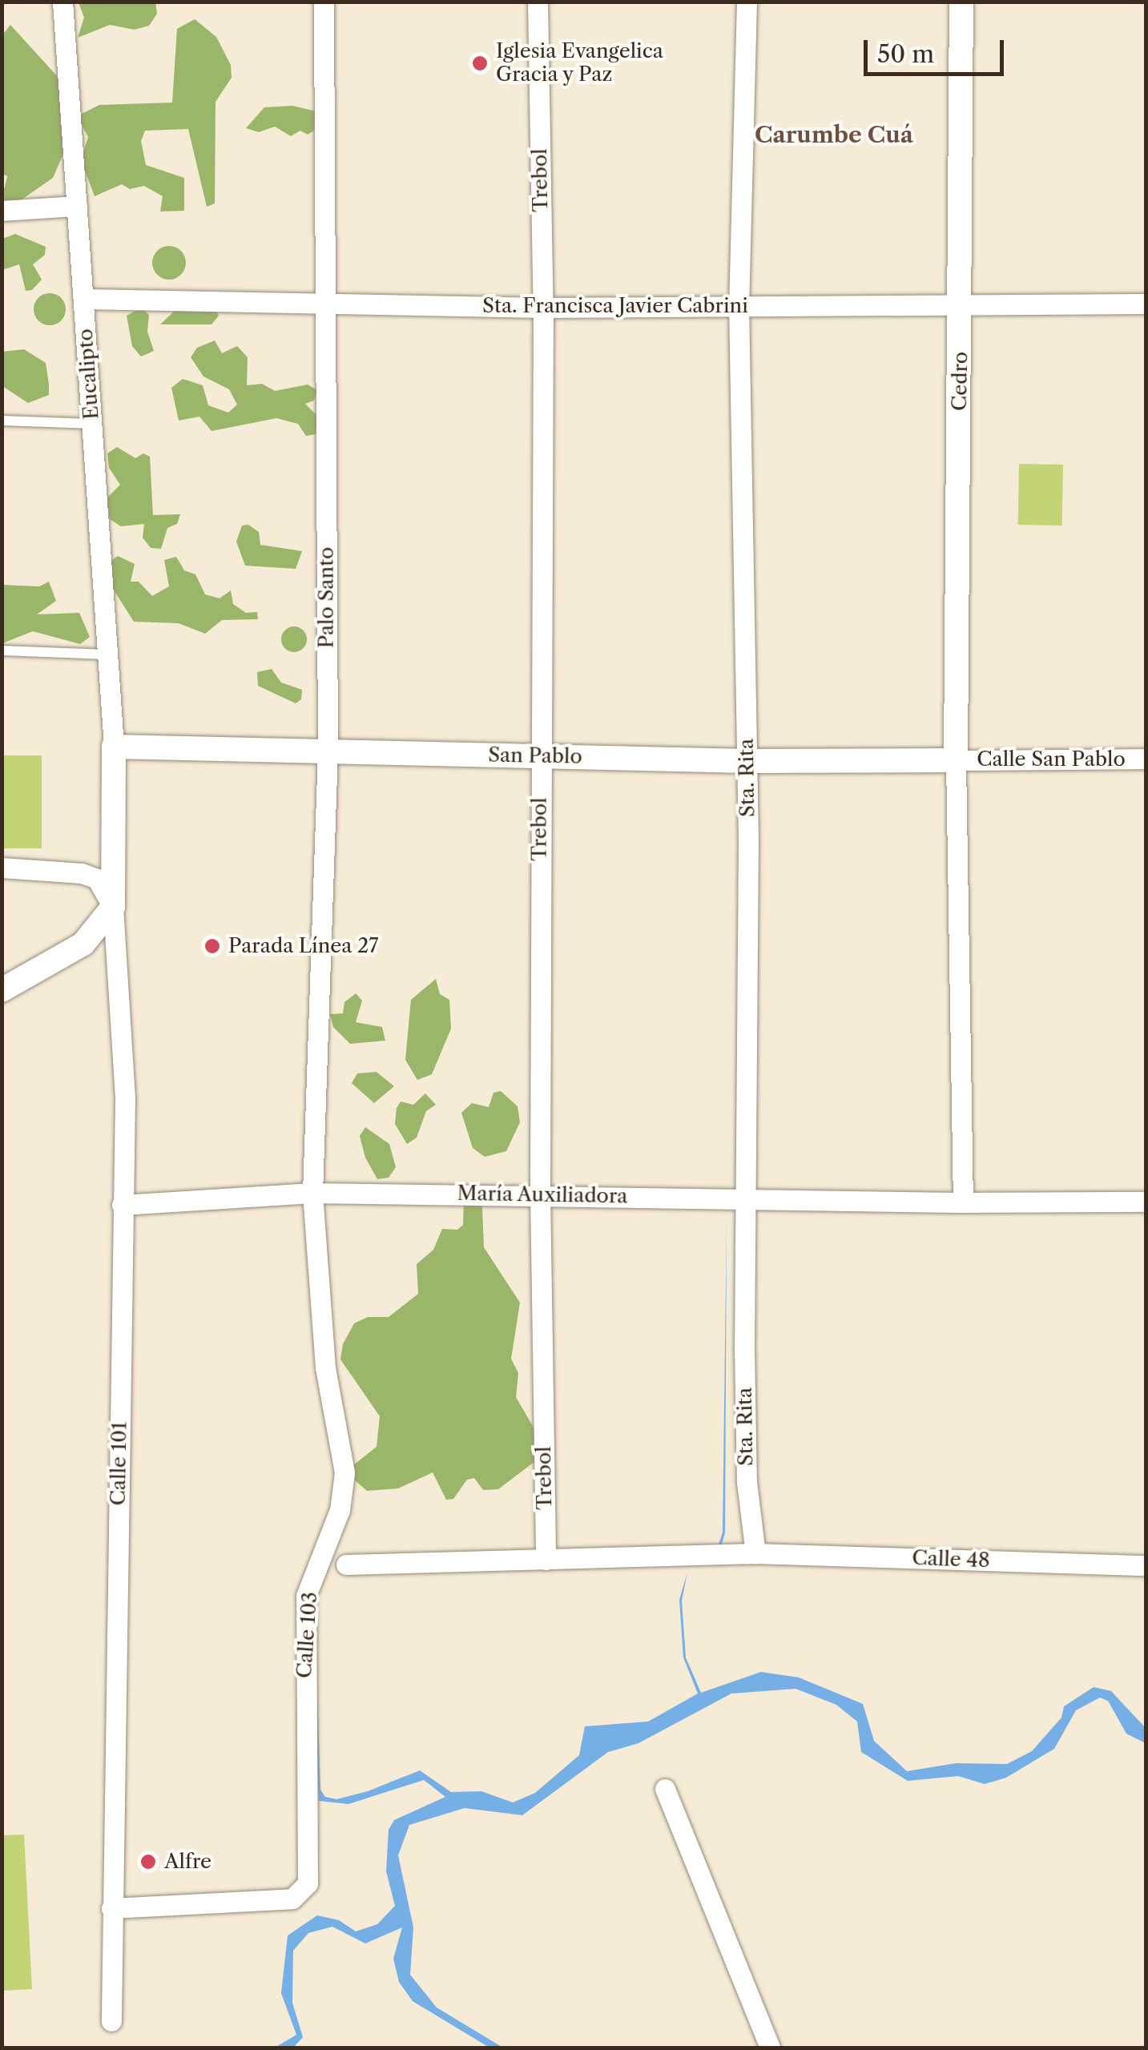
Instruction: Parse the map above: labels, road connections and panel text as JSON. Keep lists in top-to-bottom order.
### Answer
{
  "streets": {
    "street": [
      "Trebol",
      "Sta. Francisca Javier Cabrini",
      "Eucalipto",
      "Cedro",
      "Palo Santo",
      "San Pablo",
      "Calle San Pablo",
      "Sta. Rita",
      "María Auxiliadora",
      "Calle 101",
      "Calle 48",
      "Calle 103"
    ]
  },
  "crossings": [
    ["Trebol", "Sta. Francisca Javier Cabrini"],
    ["Trebol", "San Pablo"],
    ["Trebol", "María Auxiliadora"],
    ["Trebol", "Calle 48"],
    ["Sta. Francisca Javier Cabrini", "Eucalipto"],
    ["Sta. Francisca Javier Cabrini", "Cedro"],
    ["Sta. Francisca Javier Cabrini", "Palo Santo"],
    ["Sta. Francisca Javier Cabrini", "Sta. Rita"],
    ["Eucalipto", "San Pablo"],
    ["Cedro", "San Pablo"],
    ["Cedro", "Calle San Pablo"],
    ["Palo Santo", "San Pablo"],
    ["Palo Santo", "María Auxiliadora"],
    ["Palo Santo", "Calle 103"],
    ["San Pablo", "Calle San Pablo"],
    ["San Pablo", "Sta. Rita"],
    ["Sta. Rita", "María Auxiliadora"],
    ["Sta. Rita", "Calle 48"],
    ["María Auxiliadora", "Calle 101"],
    ["María Auxiliadora", "Calle 103"],
    ["Calle 101", "Calle 103"]
  ],
  "districts": ["Carumbe Cuá"],
  "places": ["Iglesia Evangelica Gracia y Paz", "Parada Línea 27", "Alfre"],
  "scale_bar": "50 m"
}
